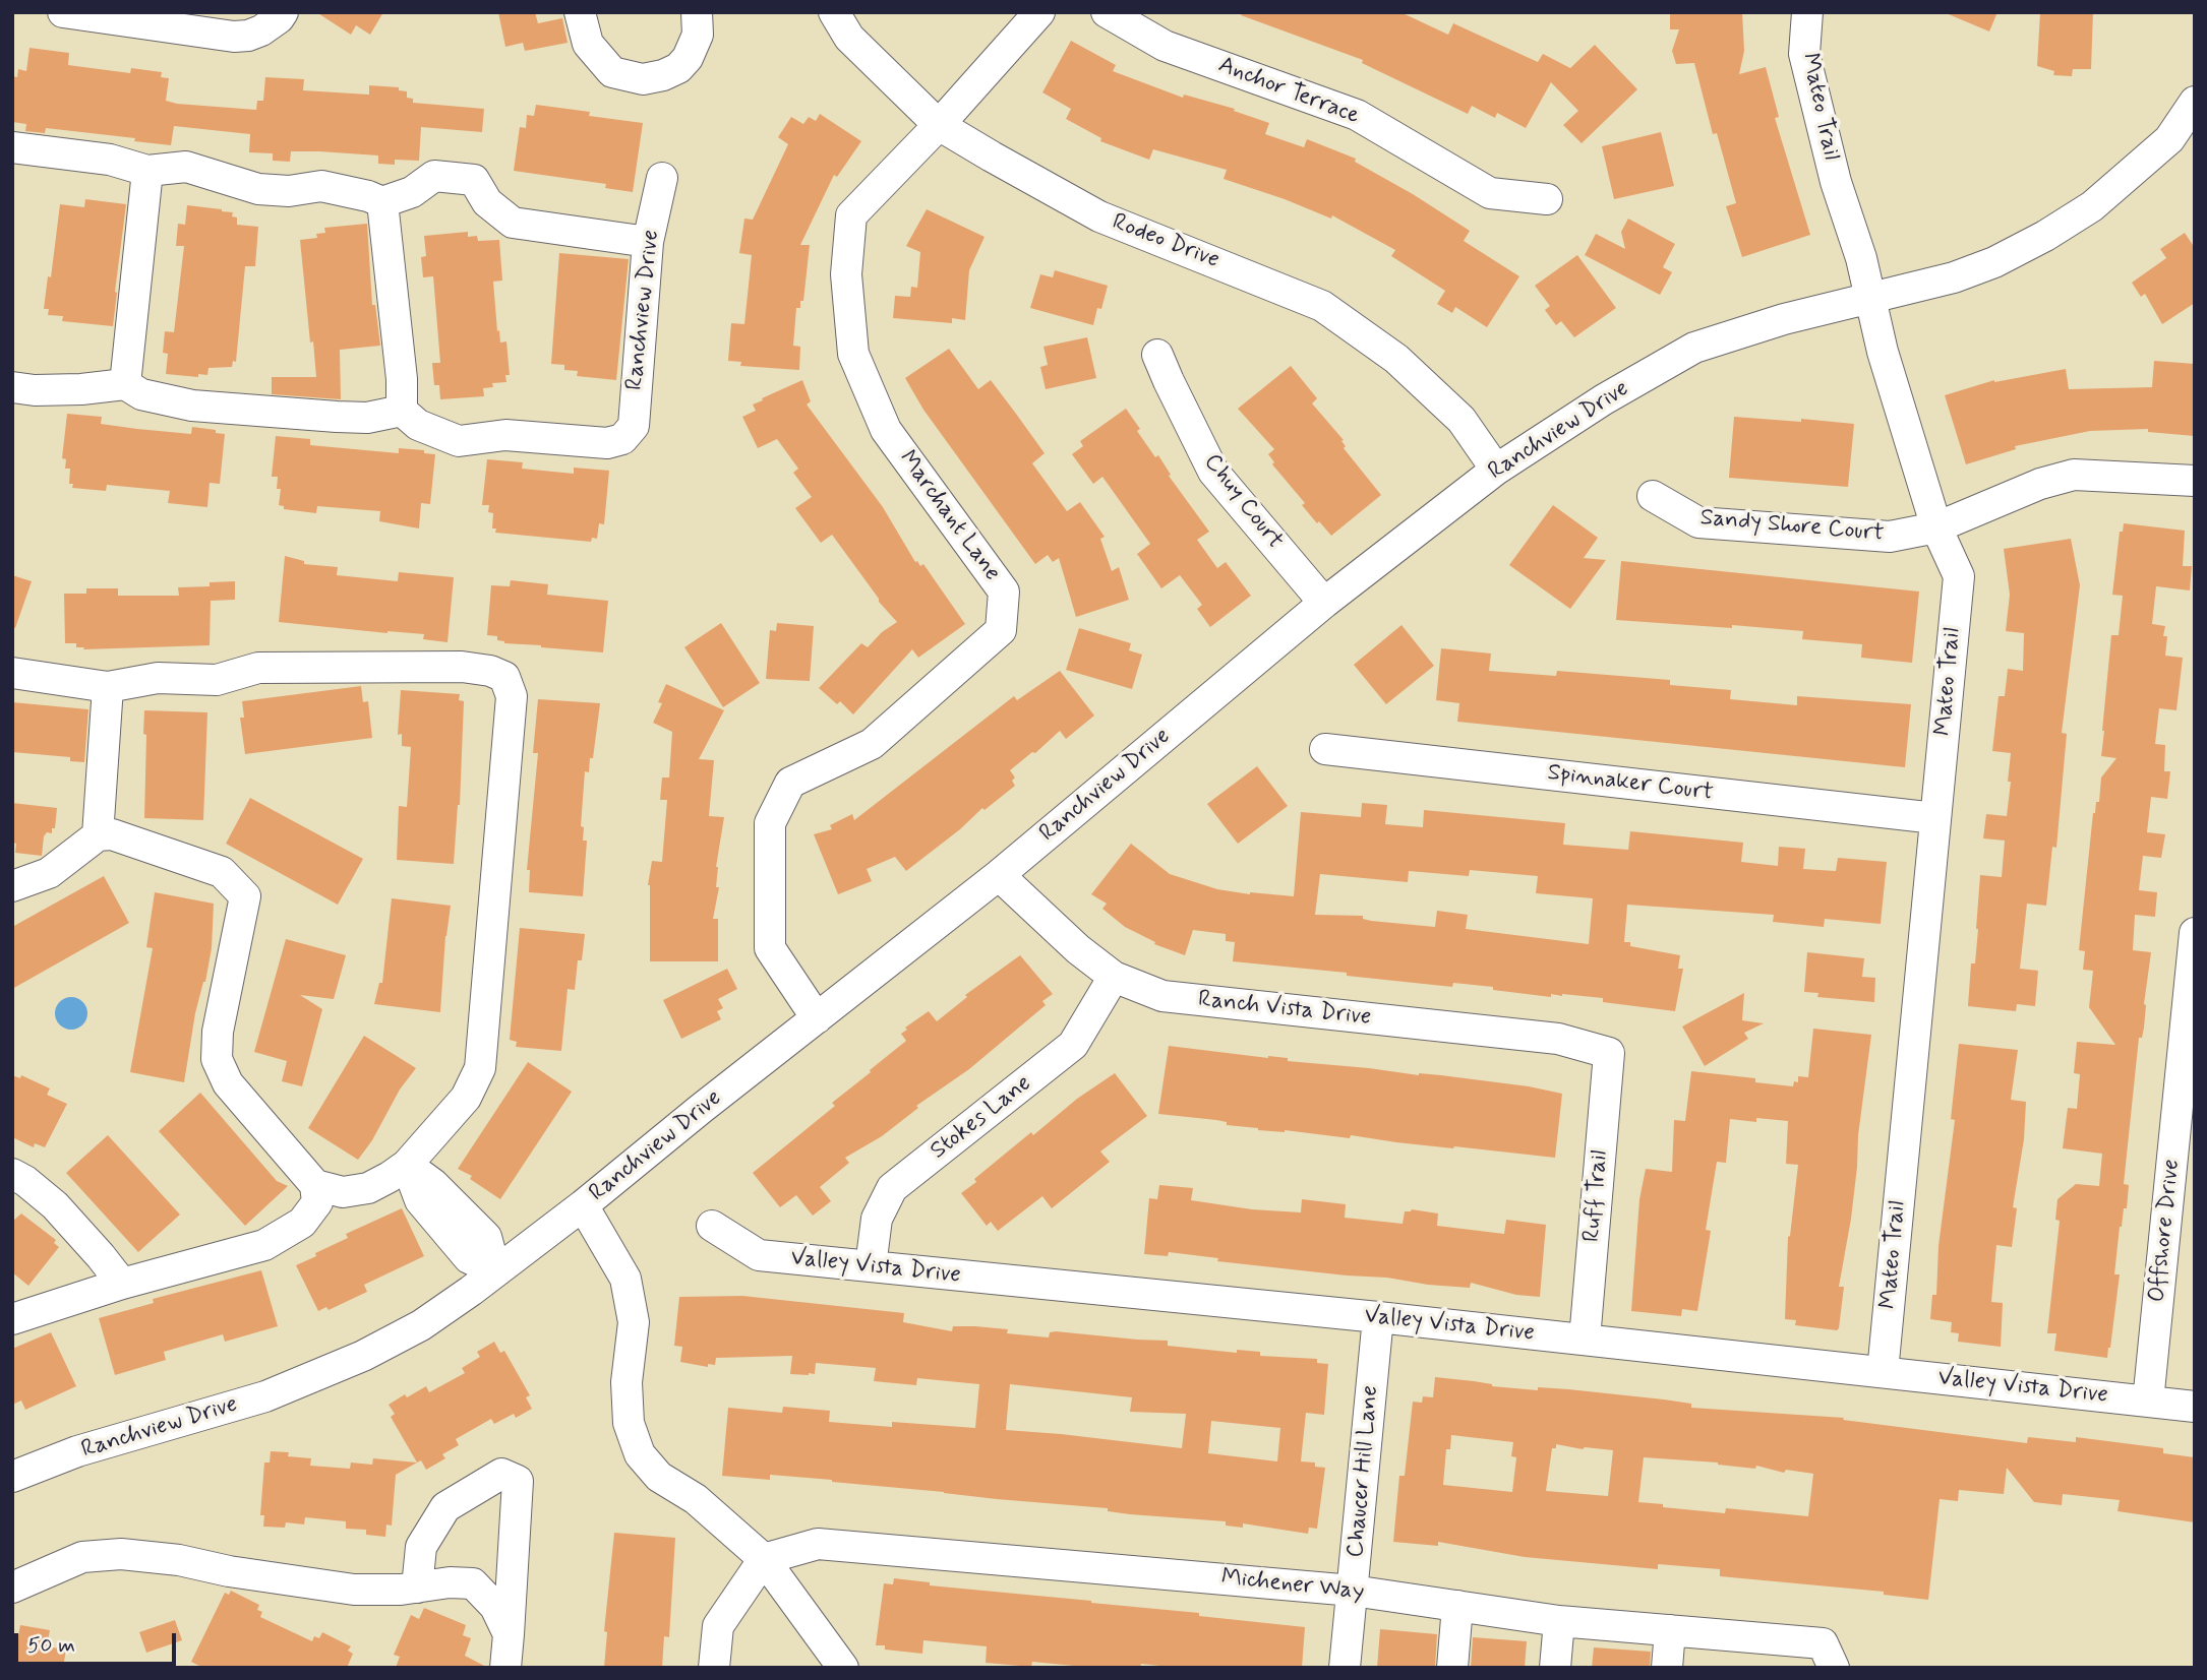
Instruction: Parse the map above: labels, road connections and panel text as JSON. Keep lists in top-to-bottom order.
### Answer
{
  "streets": {
    "street": [
      "Anchor Terrace",
      "Mateo Trail",
      "Rodeo Drive",
      "Ranchview Drive",
      "Chuy Court",
      "Marchant Lane",
      "Sandy Shore Court",
      "Spinnaker Court",
      "Ranch Vista Drive",
      "Stokes Lane",
      "Ruff Trail",
      "Offshore Drive",
      "Valley Vista Drive",
      "Chaucer Hill Lane",
      "Michener Way"
    ]
  },
  "crossings": [
    ["Mateo Trail", "Ranchview Drive"],
    ["Mateo Trail", "Sandy Shore Court"],
    ["Mateo Trail", "Spinnaker Court"],
    ["Mateo Trail", "Valley Vista Drive"],
    ["Rodeo Drive", "Ranchview Drive"],
    ["Rodeo Drive", "Marchant Lane"],
    ["Ranchview Drive", "Chuy Court"],
    ["Ranchview Drive", "Marchant Lane"],
    ["Ranchview Drive", "Ranch Vista Drive"],
    ["Ranch Vista Drive", "Stokes Lane"],
    ["Ranch Vista Drive", "Ruff Trail"],
    ["Stokes Lane", "Valley Vista Drive"],
    ["Ruff Trail", "Valley Vista Drive"],
    ["Offshore Drive", "Valley Vista Drive"],
    ["Valley Vista Drive", "Chaucer Hill Lane"],
    ["Chaucer Hill Lane", "Michener Way"]
  ],
  "scale_bar": "50 m"
}
